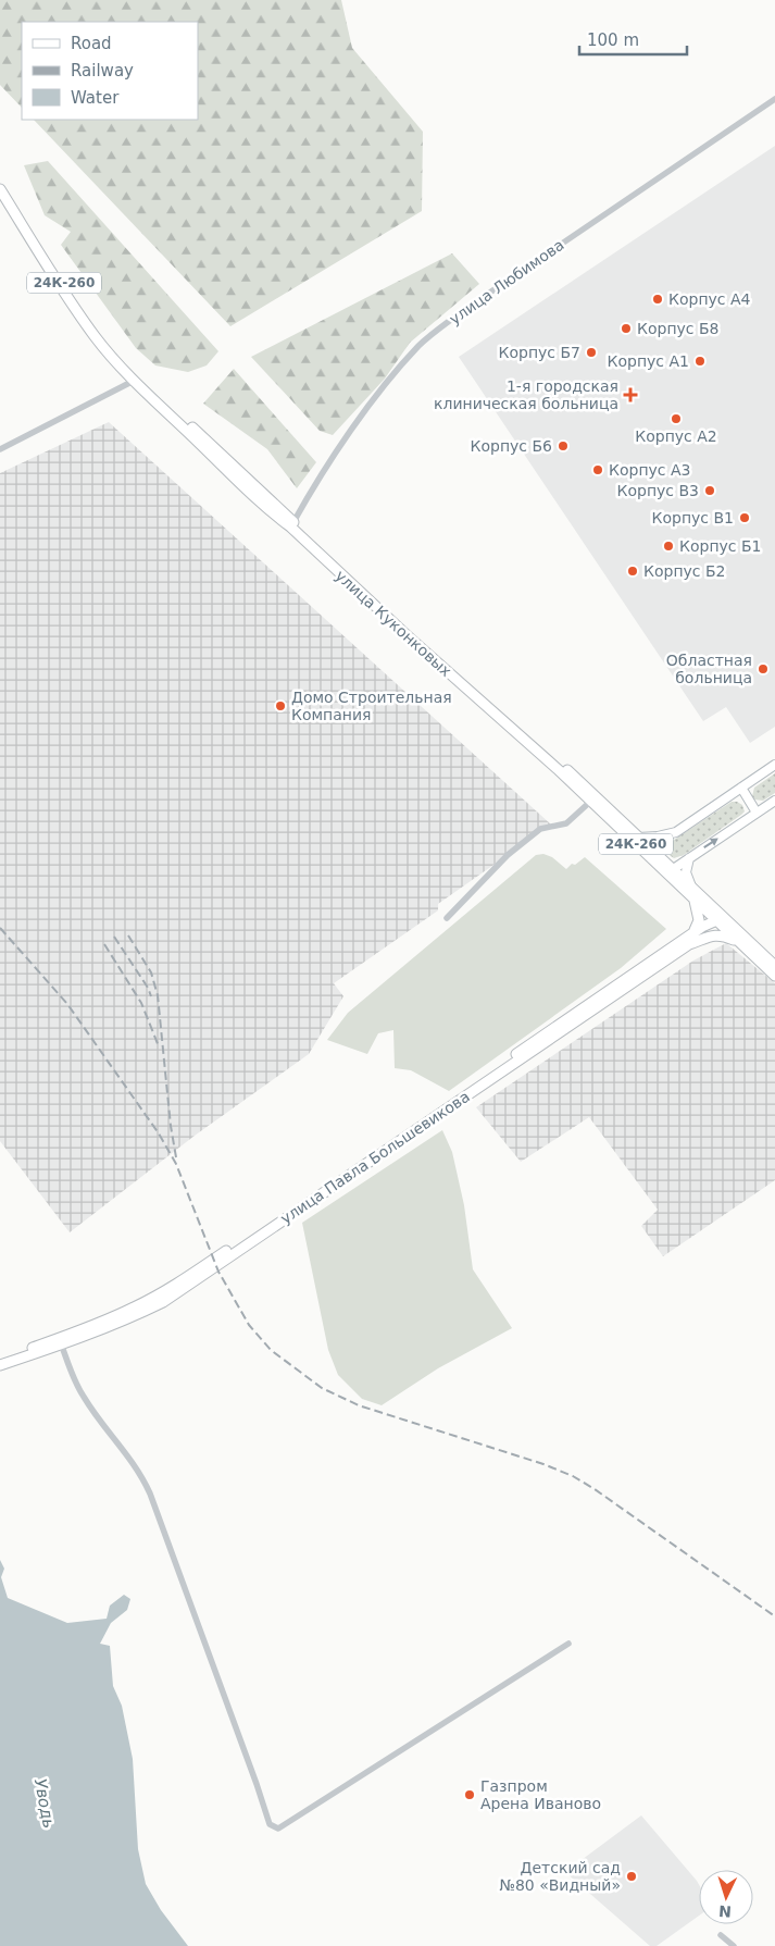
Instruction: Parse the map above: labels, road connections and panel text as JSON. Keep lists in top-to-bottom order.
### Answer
{
  "streets": {
    "main road": ["24К-260", "улица Куконковых", "улица Павла Большевикова"],
    "street": ["улица Любимова"]
  },
  "crossings": [
    ["улица Любимова", "улица Куконковых"],
    ["24К-260", "улица Куконковых"],
    ["улица Куконковых", "улица Павла Большевикова"]
  ],
  "water": ["Уводь"],
  "places": {
    "other": [
      "Корпус А4",
      "Корпус Б8",
      "Корпус Б7",
      "Корпус А1",
      "Корпус А2",
      "Корпус Б6",
      "Корпус А3",
      "Корпус В3",
      "Корпус В1",
      "Корпус Б1",
      "Корпус Б2",
      "Областная больница",
      "Домо Строительная Компания",
      "Газпром Арена Иваново",
      "Детский сад №80 «Видный»"
    ],
    "health": ["1-я городская клиническая больница"]
  },
  "legend": ["Road", "Railway", "Water"],
  "scale_bar": "100 m",
  "north": "bottom"
}
